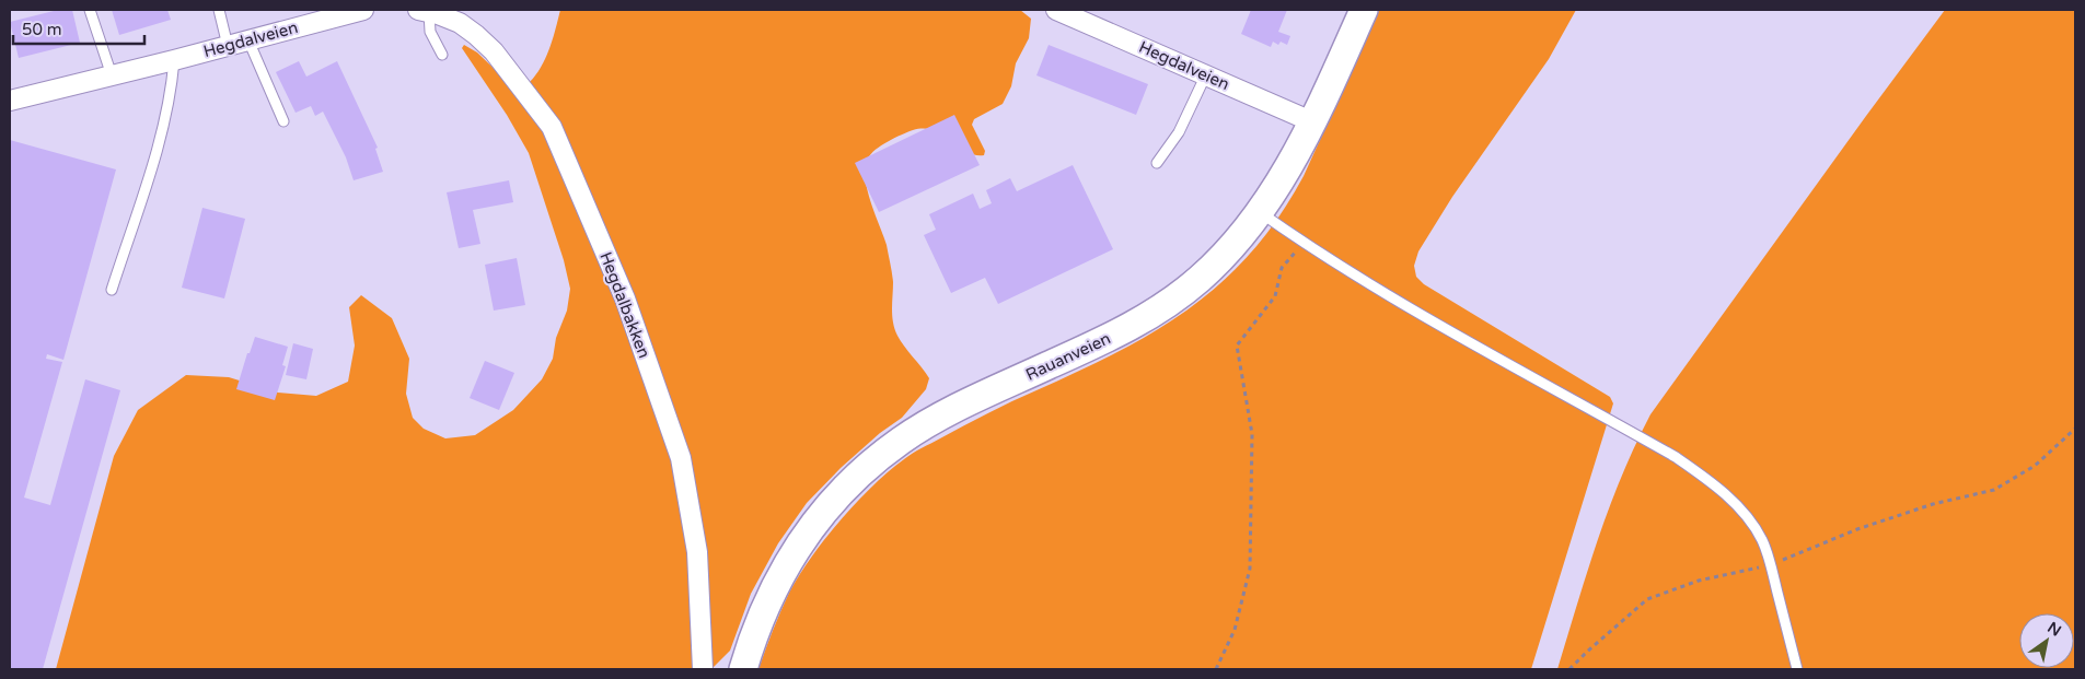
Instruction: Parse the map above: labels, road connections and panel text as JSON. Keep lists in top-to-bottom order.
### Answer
{
  "streets": {
    "main road": ["Rauanveien"],
    "street": ["Hegdalveien", "Hegdalbakken"]
  },
  "crossings": [
    ["Hegdalveien", "Rauanveien"]
  ],
  "scale_bar": "50 m",
  "north": "top right"
}
